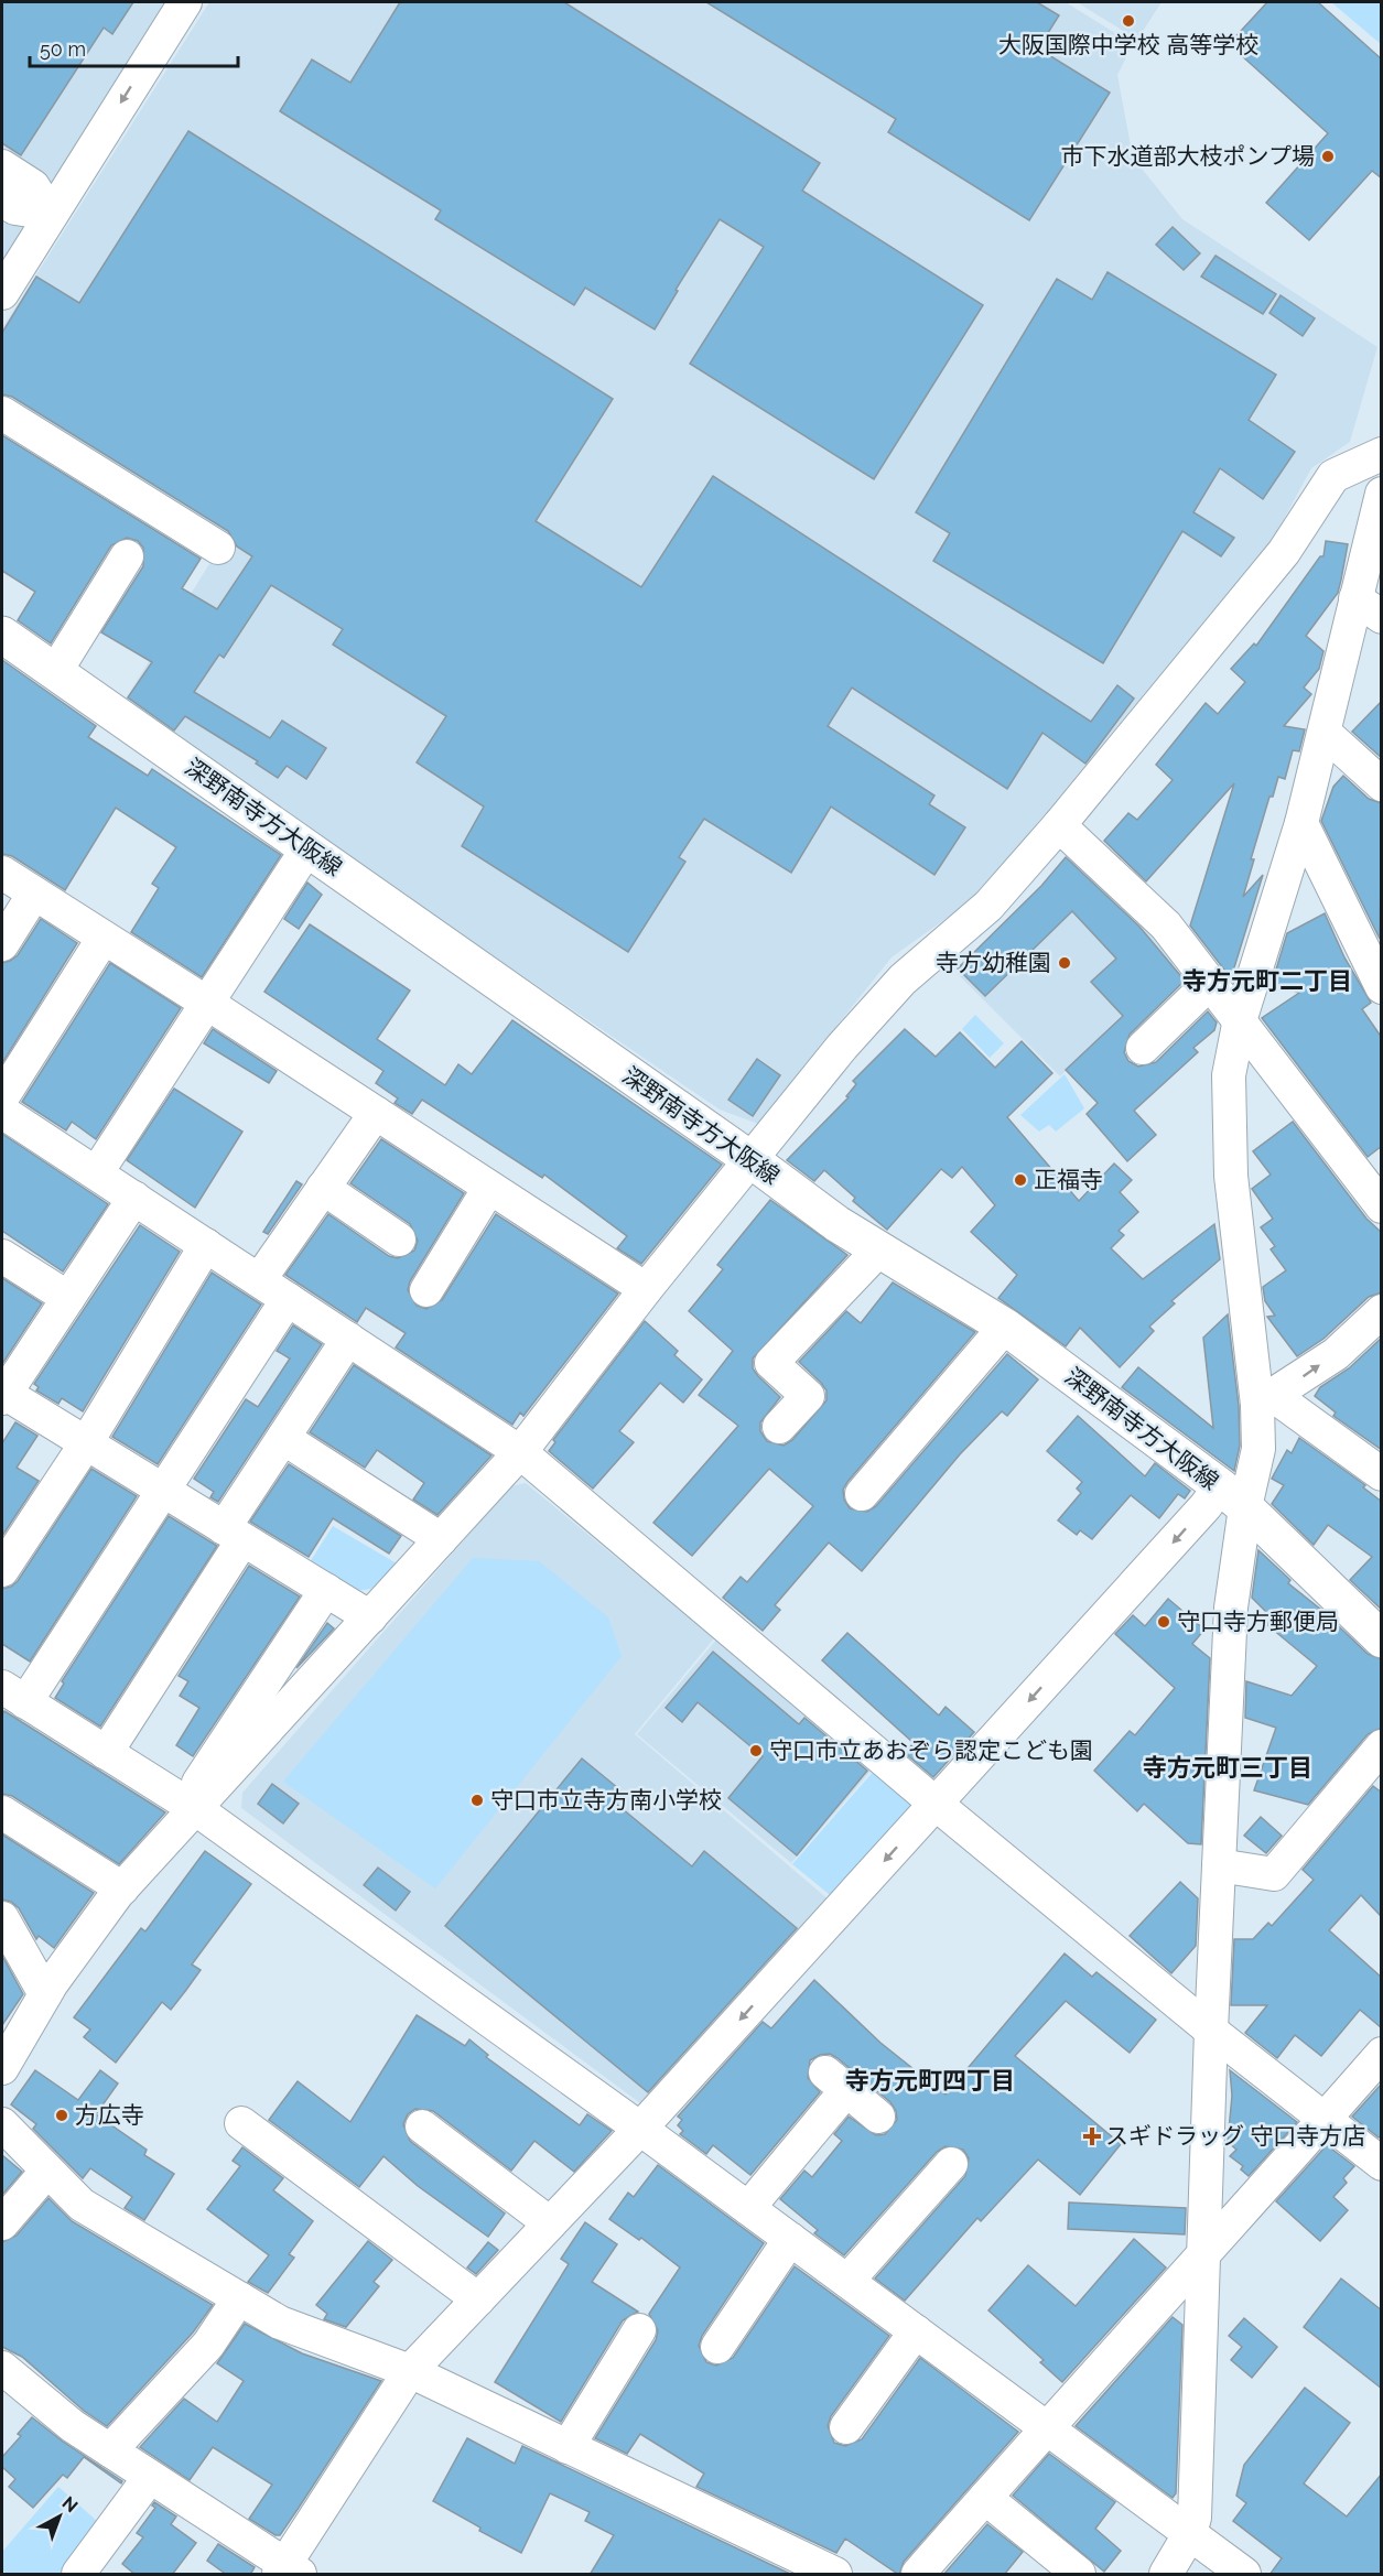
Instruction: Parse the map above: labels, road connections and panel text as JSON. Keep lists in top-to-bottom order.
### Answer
{
  "streets": {
    "main road": ["深野南寺方大阪線"]
  },
  "districts": ["寺方元町二丁目", "寺方元町三丁目", "寺方元町四丁目"],
  "places": {
    "other": [
      "大阪国際中学校 高等学校",
      "市下水道部大枝ポンプ場",
      "寺方幼稚園",
      "正福寺",
      "守口寺方郵便局",
      "守口市立あおぞら認定こども園",
      "守口市立寺方南小学校",
      "方広寺"
    ],
    "health": ["スギドラッグ 守口寺方店"]
  },
  "scale_bar": "50 m",
  "north": "top right"
}
